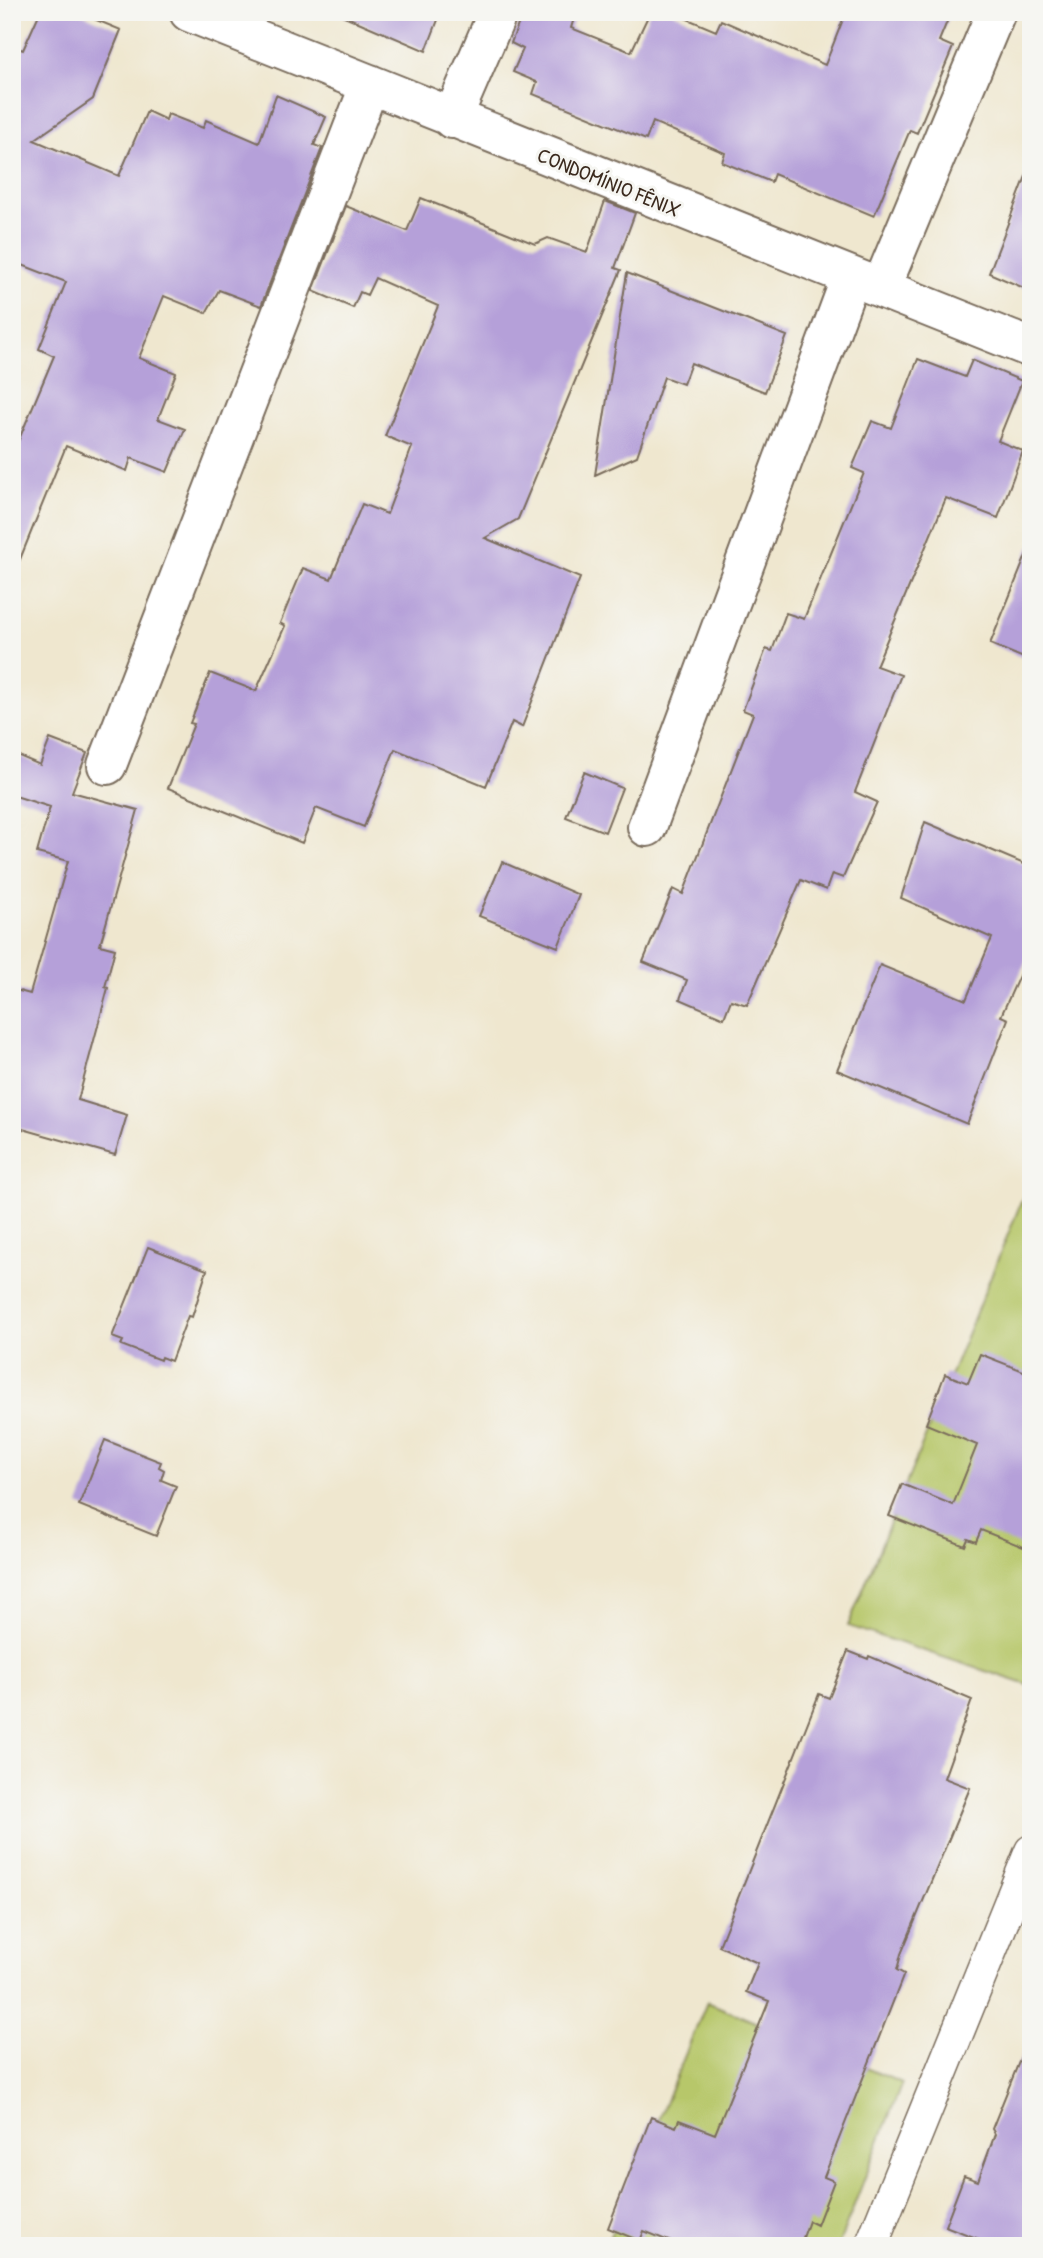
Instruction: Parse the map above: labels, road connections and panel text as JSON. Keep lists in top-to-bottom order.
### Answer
{
  "streets": {
    "street": ["CONDOMÍNIO FÊNIX"]
  }
}
